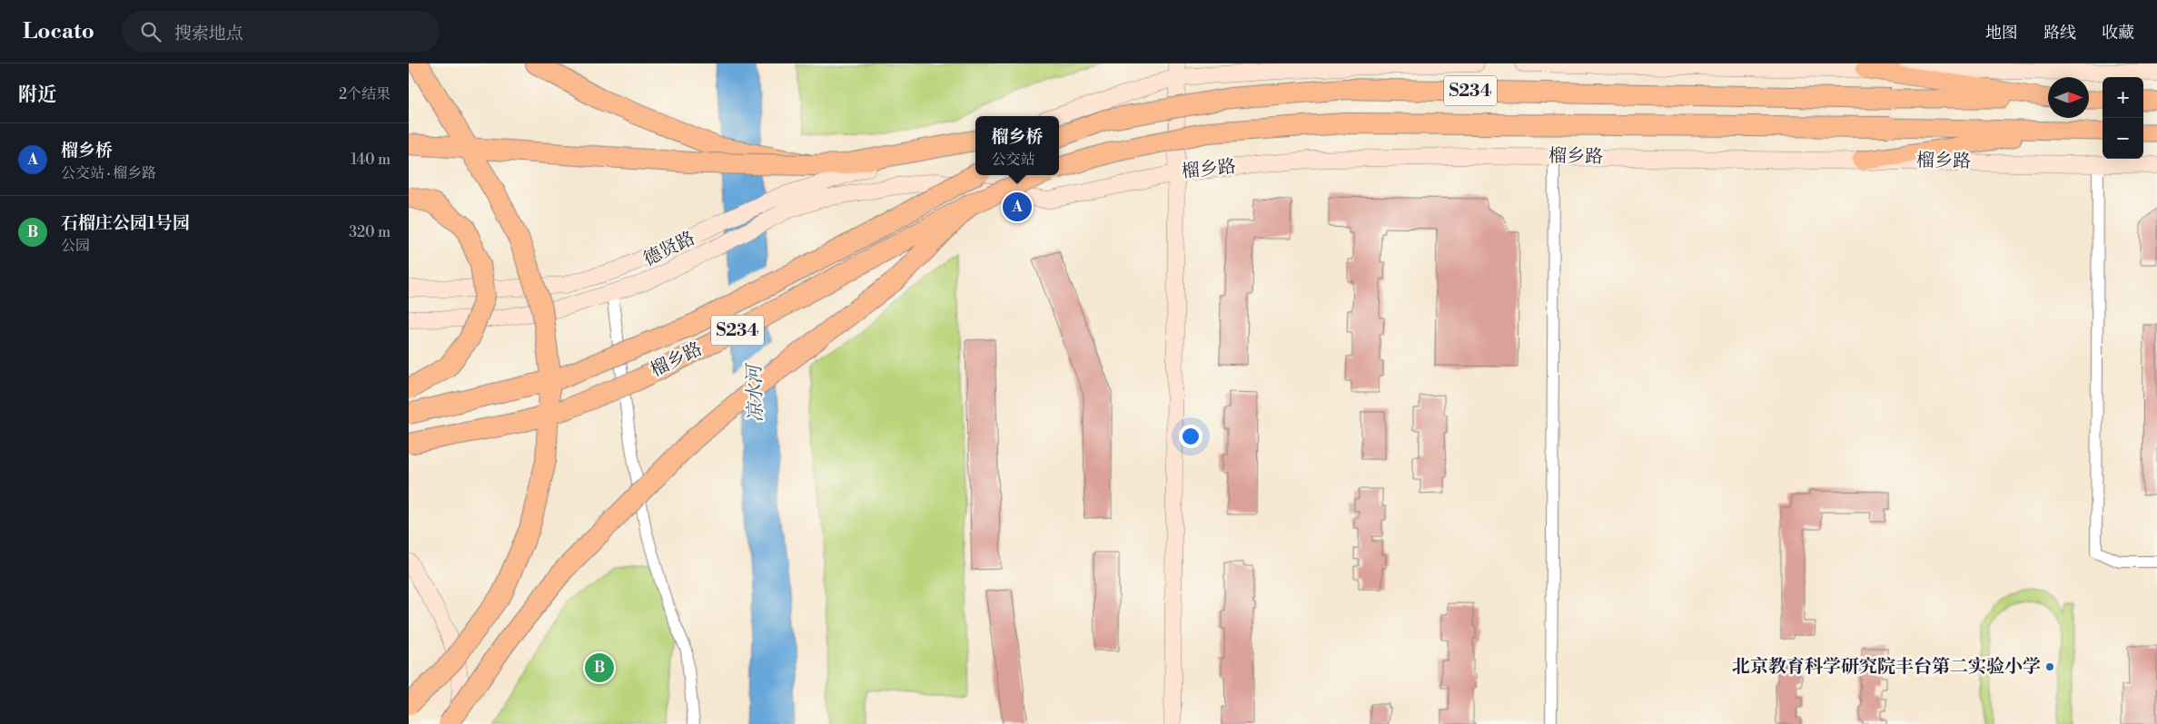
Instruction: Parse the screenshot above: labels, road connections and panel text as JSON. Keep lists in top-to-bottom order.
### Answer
{
  "streets": {
    "highway": ["S234", "榴乡路"],
    "street": ["德贤路"]
  },
  "crossings": [
    ["榴乡路", "德贤路"]
  ],
  "water": ["凉水河"],
  "places": ["北京教育科学研究院丰台第二实验小学"],
  "north": "right",
  "page": {
    "header": "Locato",
    "search": "搜索地点",
    "nav": ["地图", "路线", "收藏"],
    "heading": ["附近", "2个结果"],
    "map_buttons": ["+", "−"],
    "popup": ["榴乡桥", "公交站"],
    "list": [
      {
        "mark": "A",
        "name": "榴乡桥",
        "note": "公交站 · 榴乡路",
        "value": "140 m"
      },
      {
        "mark": "B",
        "name": "石榴庄公园1号园",
        "note": "公园",
        "value": "320 m"
      }
    ],
    "pins": ["A", "B"]
  }
}
